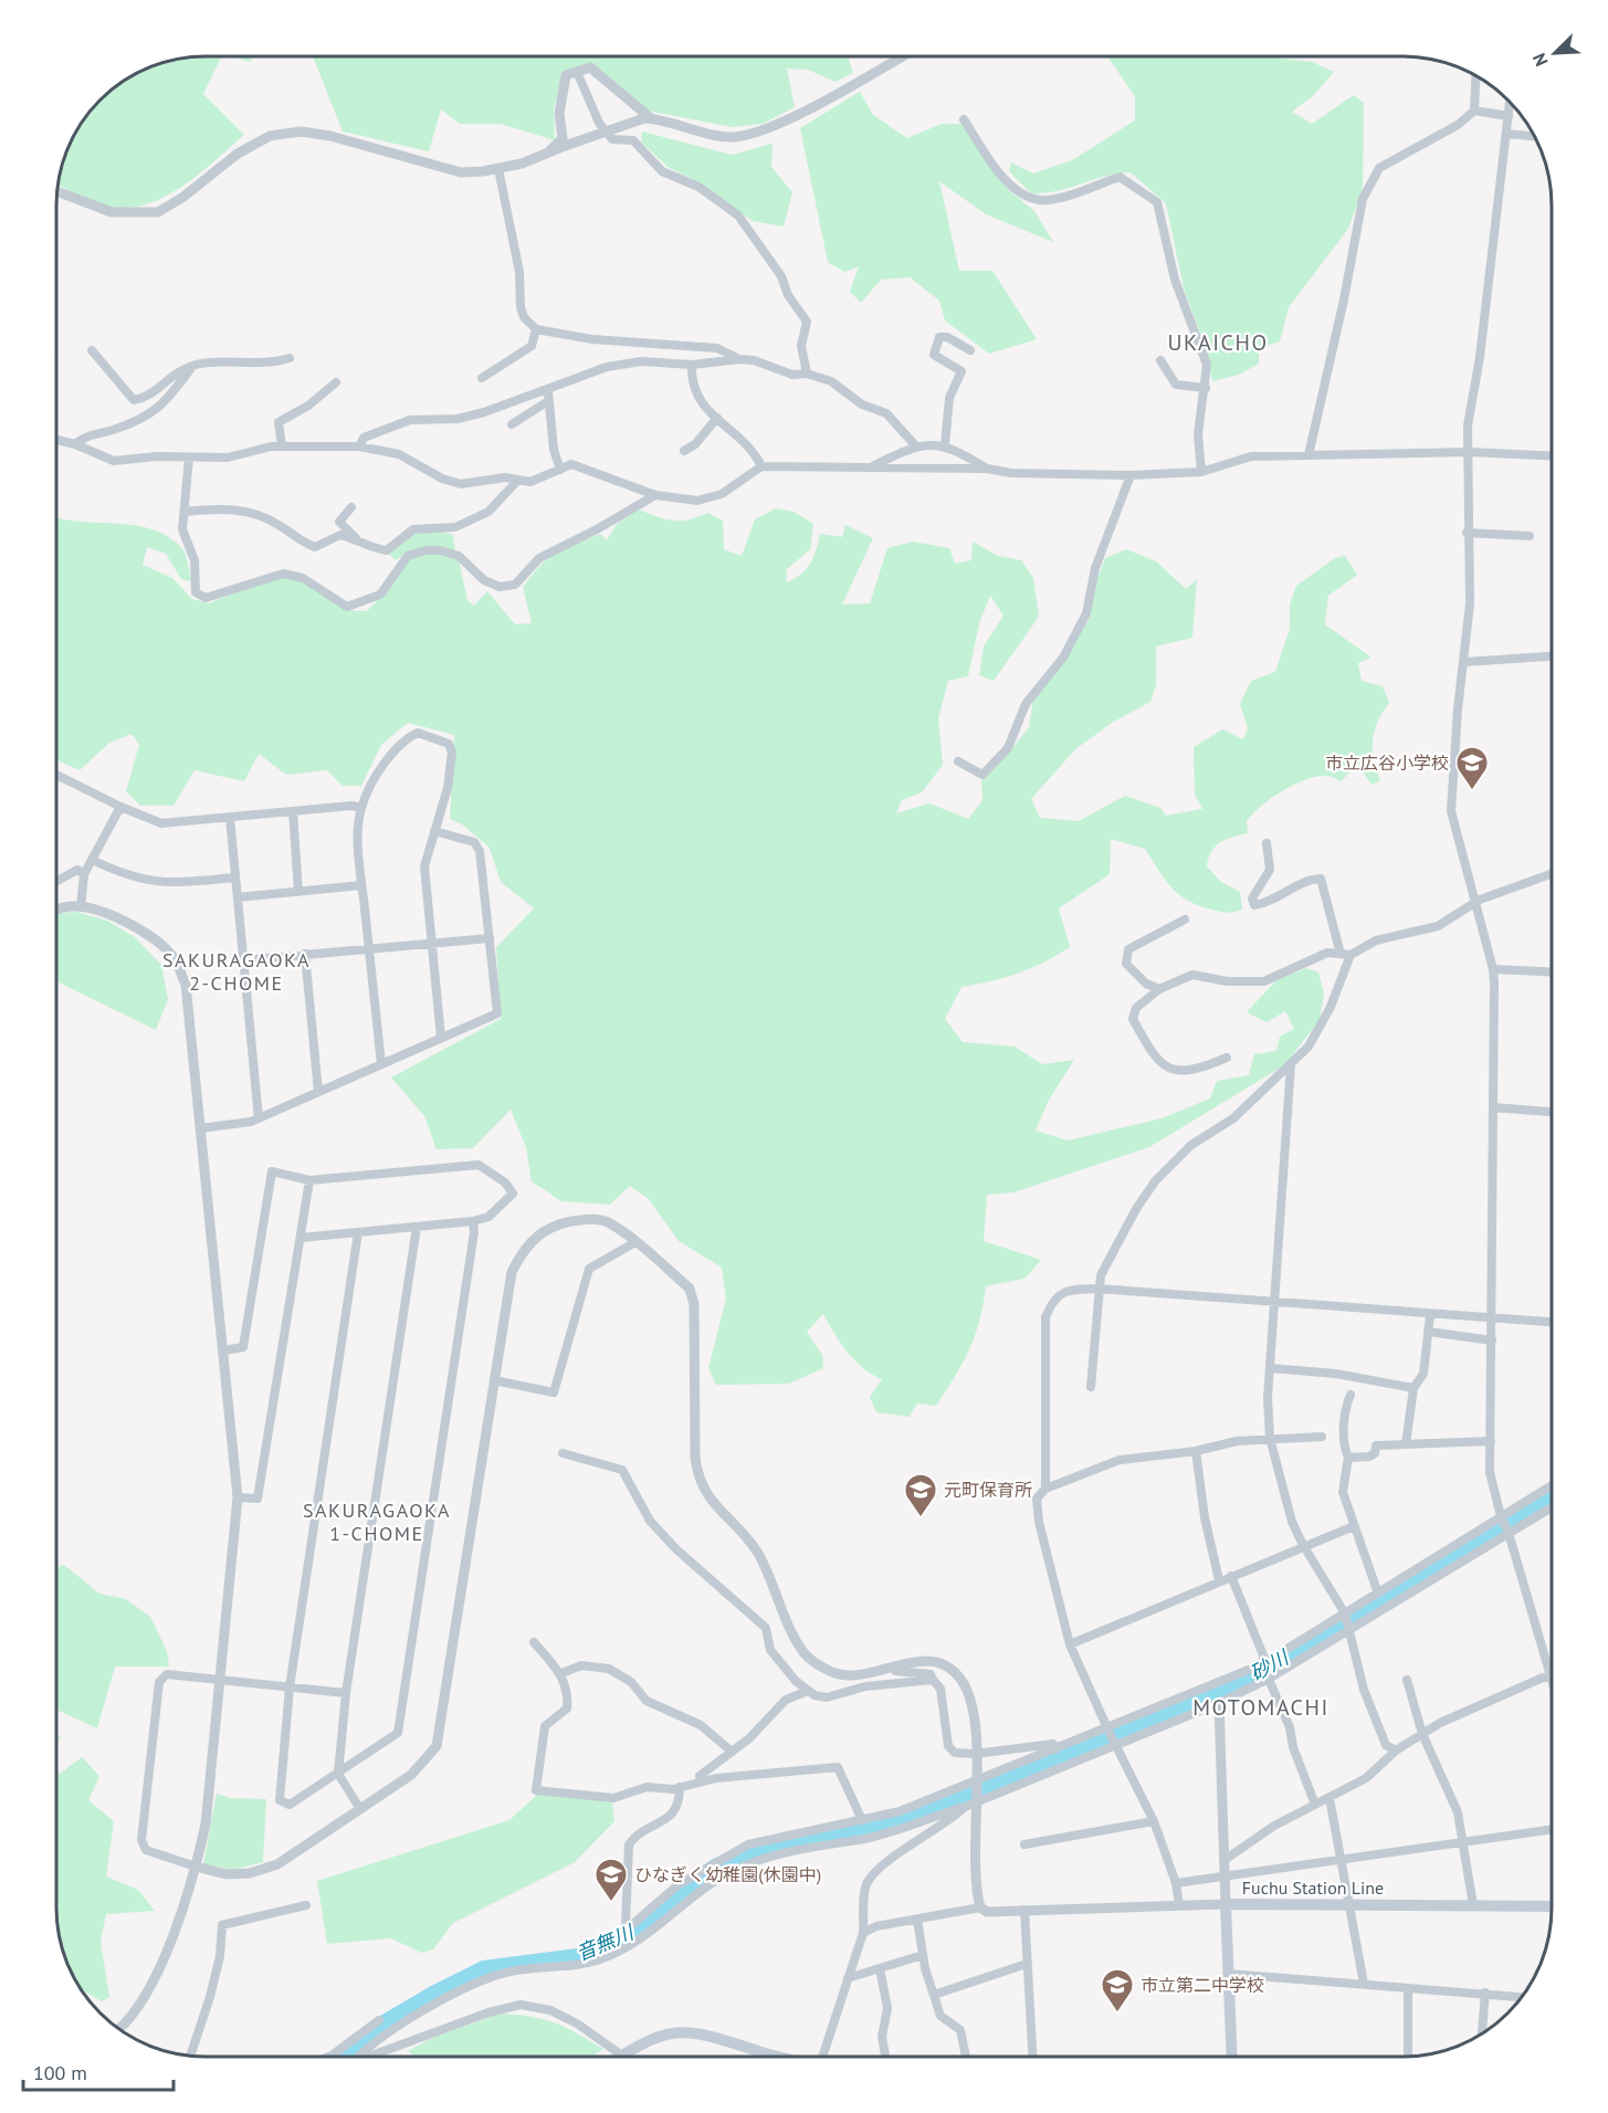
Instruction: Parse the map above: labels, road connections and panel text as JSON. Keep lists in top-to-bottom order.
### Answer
{
  "streets": {
    "main road": ["Fuchu Station Line"]
  },
  "districts": [
    "UKAICHO",
    "SAKURAGAOKA 2-CHOME",
    "SAKURAGAOKA 1-CHOME",
    "MOTOMACHI"
  ],
  "water": ["砂川", "音無川"],
  "places": {
    "school or university": [
      "市立広谷小学校",
      "元町保育所",
      "ひなぎく幼稚園(休園中)",
      "市立第二中学校"
    ]
  },
  "scale_bar": "100 m",
  "north": "bottom left"
}
